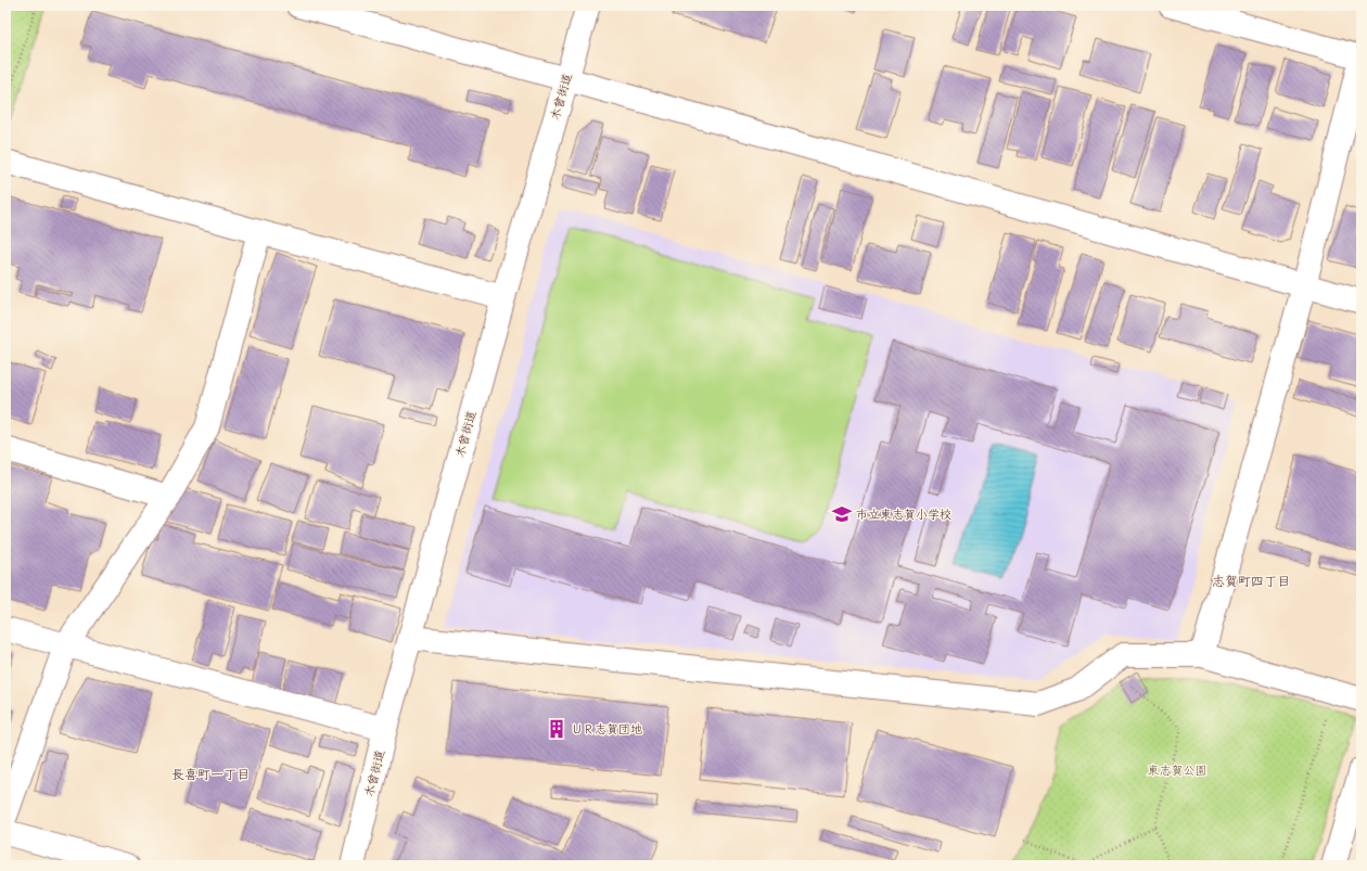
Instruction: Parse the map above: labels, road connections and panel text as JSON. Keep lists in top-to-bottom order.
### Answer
{
  "streets": {
    "street": ["木曾街道"]
  },
  "districts": ["志賀町四丁目", "長喜町一丁目"],
  "parks": ["東志賀公園"],
  "places": {
    "school or university": ["市立東志賀小学校"],
    "building": ["ＵＲ志賀団地"]
  }
}
